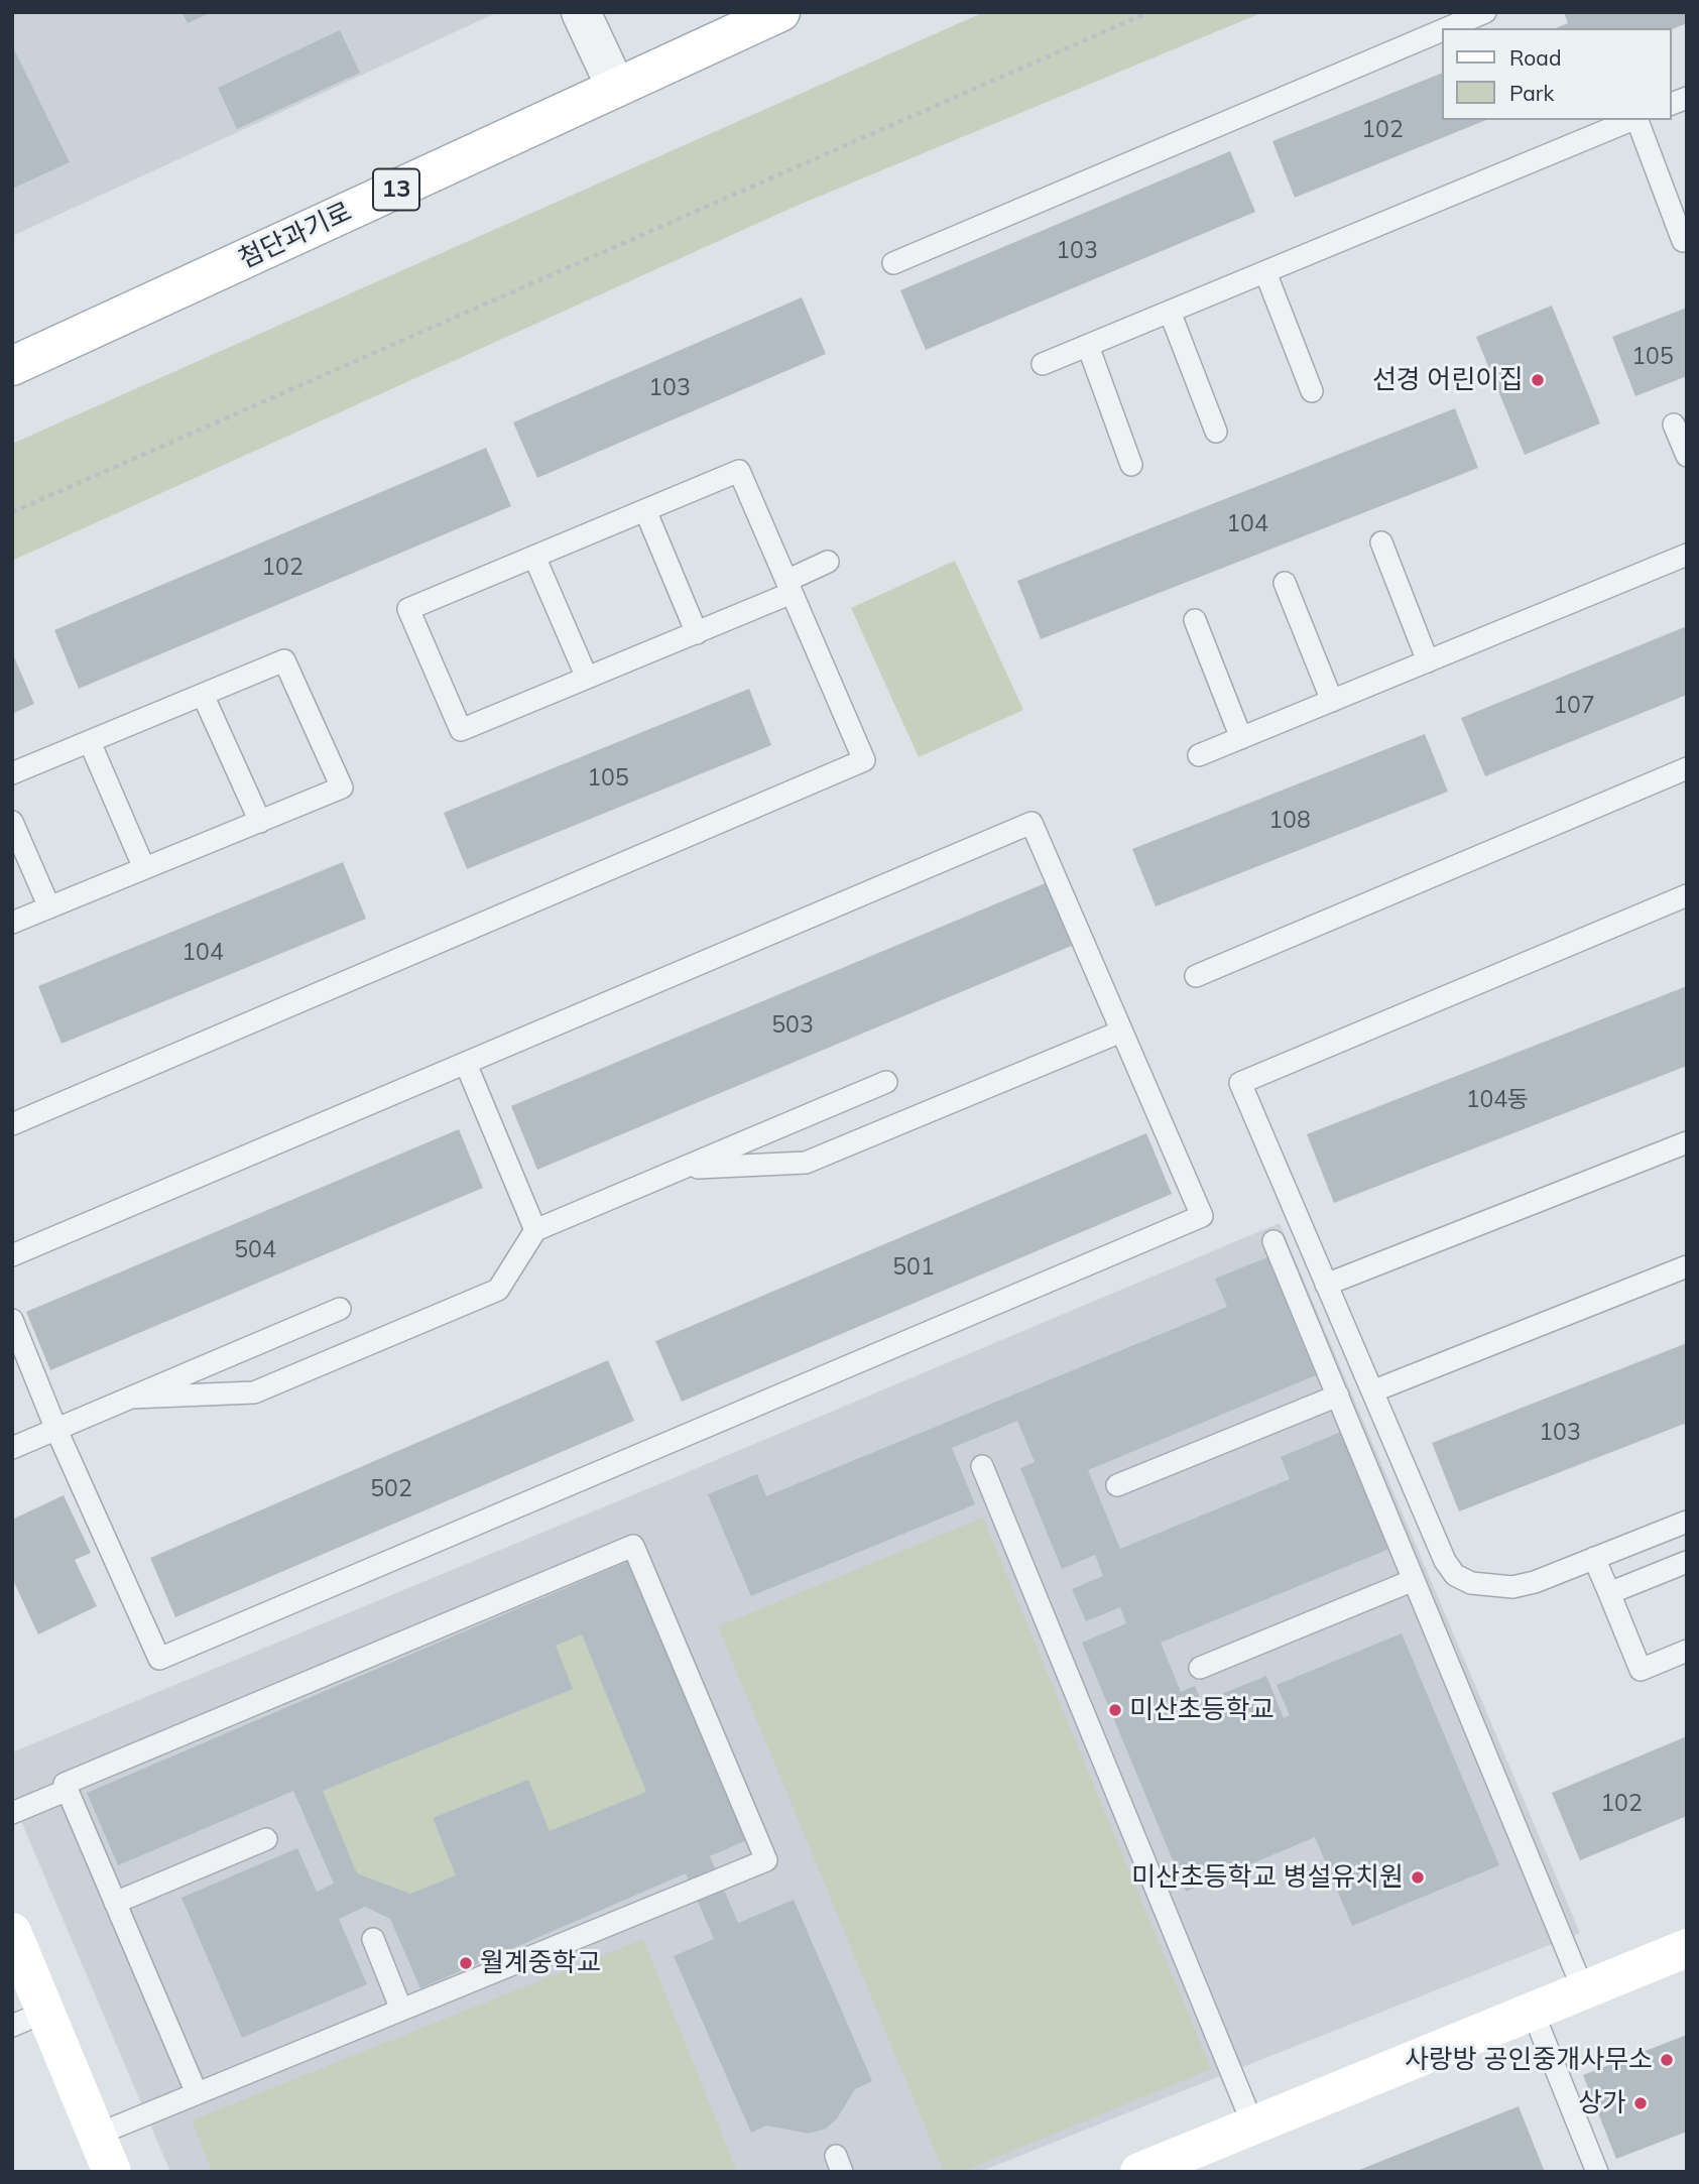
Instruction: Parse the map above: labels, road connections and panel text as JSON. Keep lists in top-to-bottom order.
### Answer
{
  "streets": {
    "street": ["13", "첨단과기로"]
  },
  "places": [
    "선경 어린이집",
    "미산초등학교",
    "미산초등학교 병설유치원",
    "월계중학교",
    "사랑방 공인중개사무소",
    "상가"
  ],
  "house_numbers": [
    "102",
    "103",
    "105",
    "103",
    "104",
    "102",
    "107",
    "105",
    "108",
    "104",
    "503",
    "104동",
    "504",
    "501",
    "103",
    "502",
    "102"
  ],
  "legend": ["Road", "Park"]
}
